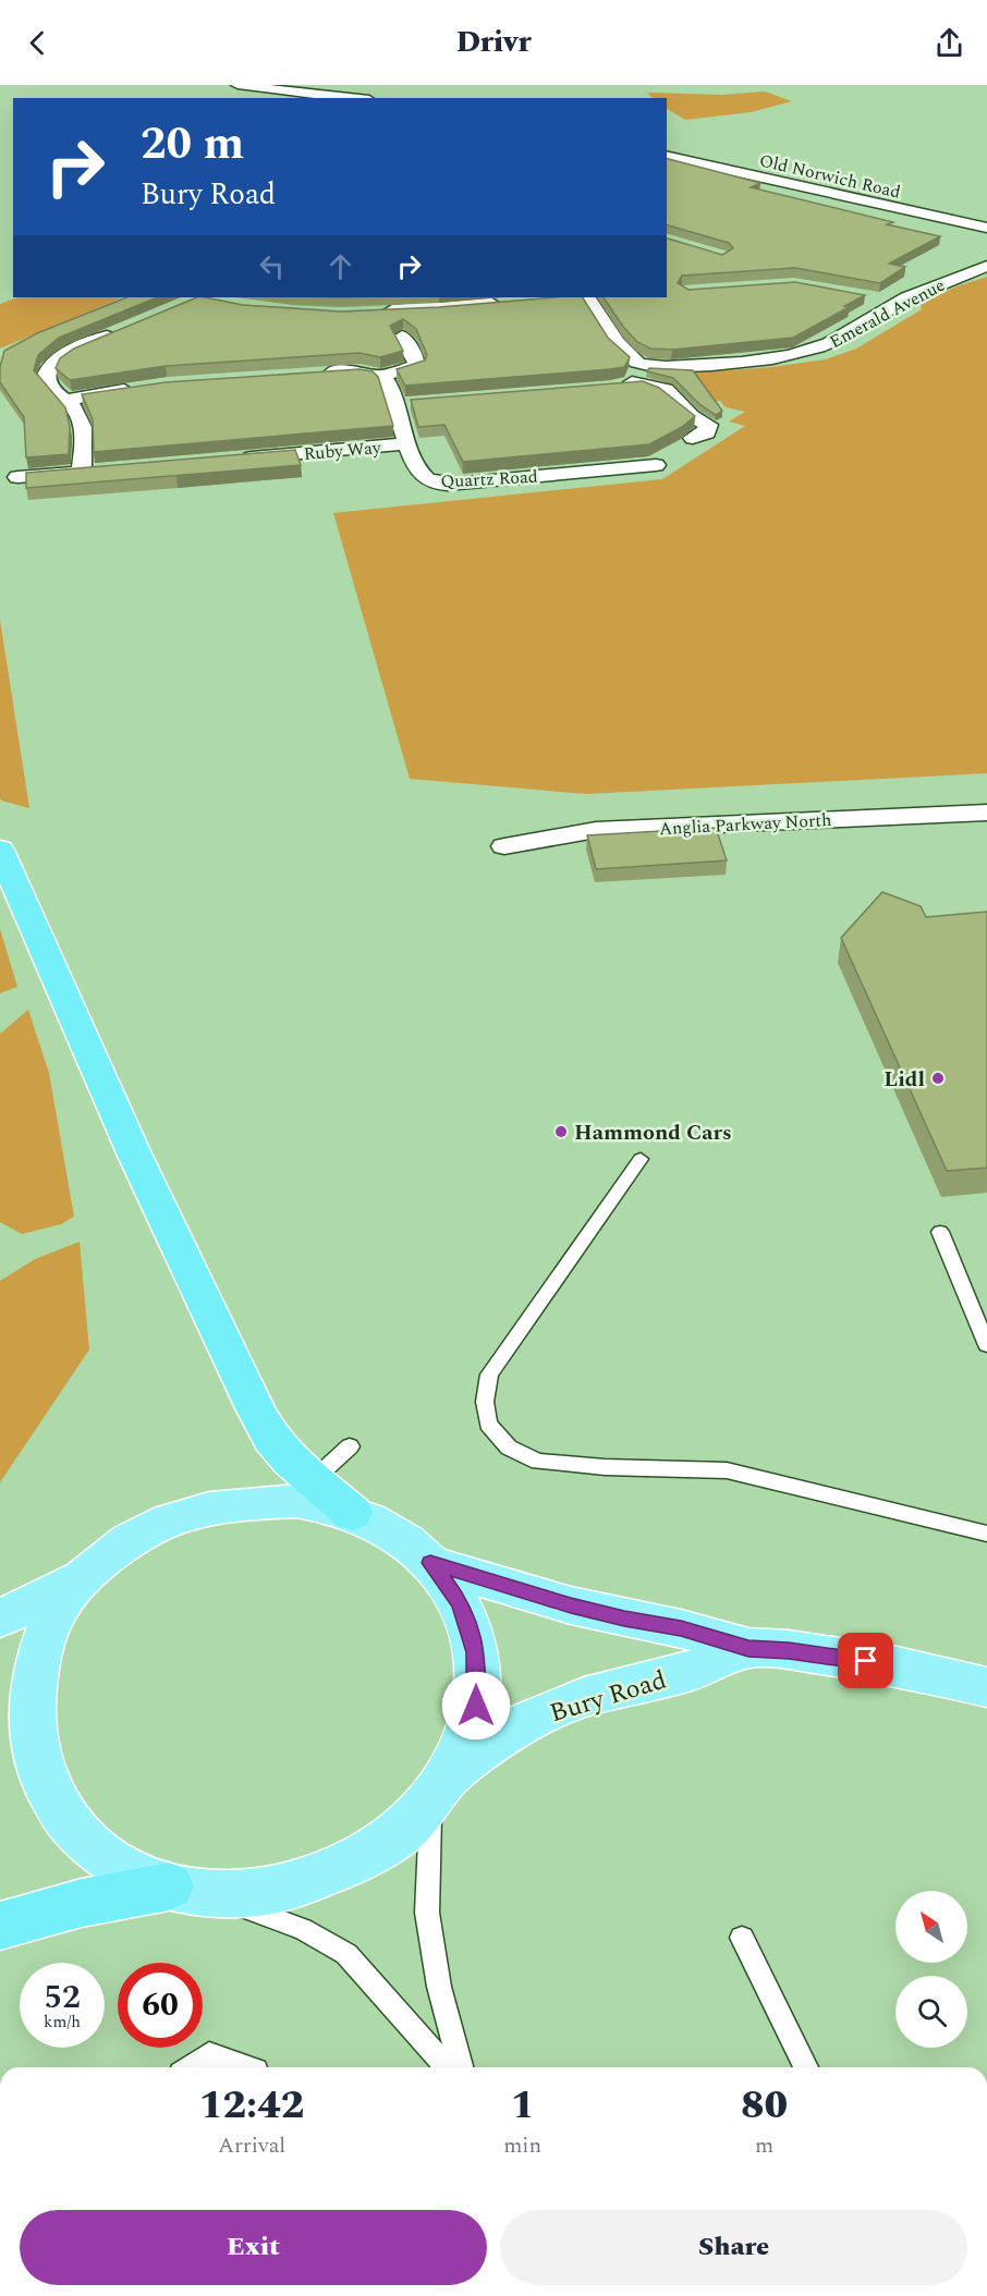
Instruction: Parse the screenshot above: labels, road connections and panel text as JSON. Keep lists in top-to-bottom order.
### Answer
{
  "streets": {
    "main road": ["Bury Road"],
    "street": [
      "Old Norwich Road",
      "Emerald Avenue",
      "Ruby Way",
      "Quartz Road",
      "Anglia Parkway North"
    ]
  },
  "crossings": [
    ["Ruby Way", "Quartz Road"]
  ],
  "places": ["Lidl", "Hammond Cars"],
  "north": "top left",
  "page": {
    "header": "Drivr",
    "turn": ["20 m", "Bury Road"],
    "speed": "52 km/h",
    "limit": "60",
    "eta": [
      "12:42",
      "Arrival",
      "1",
      "min",
      "80",
      "m"
    ],
    "buttons": ["Exit", "Share"]
  }
}
